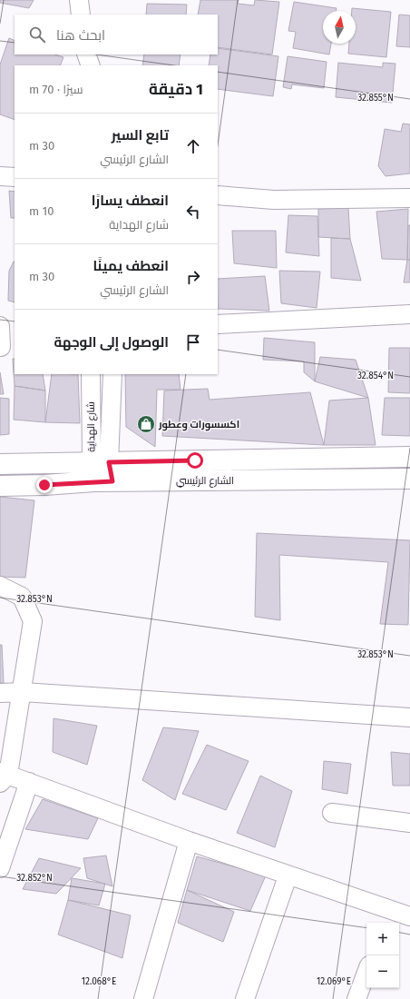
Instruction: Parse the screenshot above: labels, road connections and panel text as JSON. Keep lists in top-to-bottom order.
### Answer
{
  "streets": {
    "street": ["شارع الهداية", "الشارع الرئيسي"]
  },
  "crossings": [
    ["شارع الهداية", "الشارع الرئيسي"]
  ],
  "places": {
    "shop": ["اكسسورات وعطور"]
  },
  "north": "top",
  "page": {
    "search": "ابحث هنا",
    "heading": ["1 دقيقة", "سيرًا · 70 m"],
    "list": [
      ["تابع السير", "الشارع الرئيسي", "30 m"],
      ["انعطف يسارًا", "شارع الهداية", "10 m"],
      ["انعطف يمينًا", "الشارع الرئيسي", "30 m"],
      "الوصول إلى الوجهة"
    ],
    "map_buttons": ["+", "−"]
  },
  "coordinates": [
    "32.855°N",
    "32.854°N",
    "32.853°N",
    "32.852°N",
    "12.068°E",
    "12.069°E"
  ]
}
